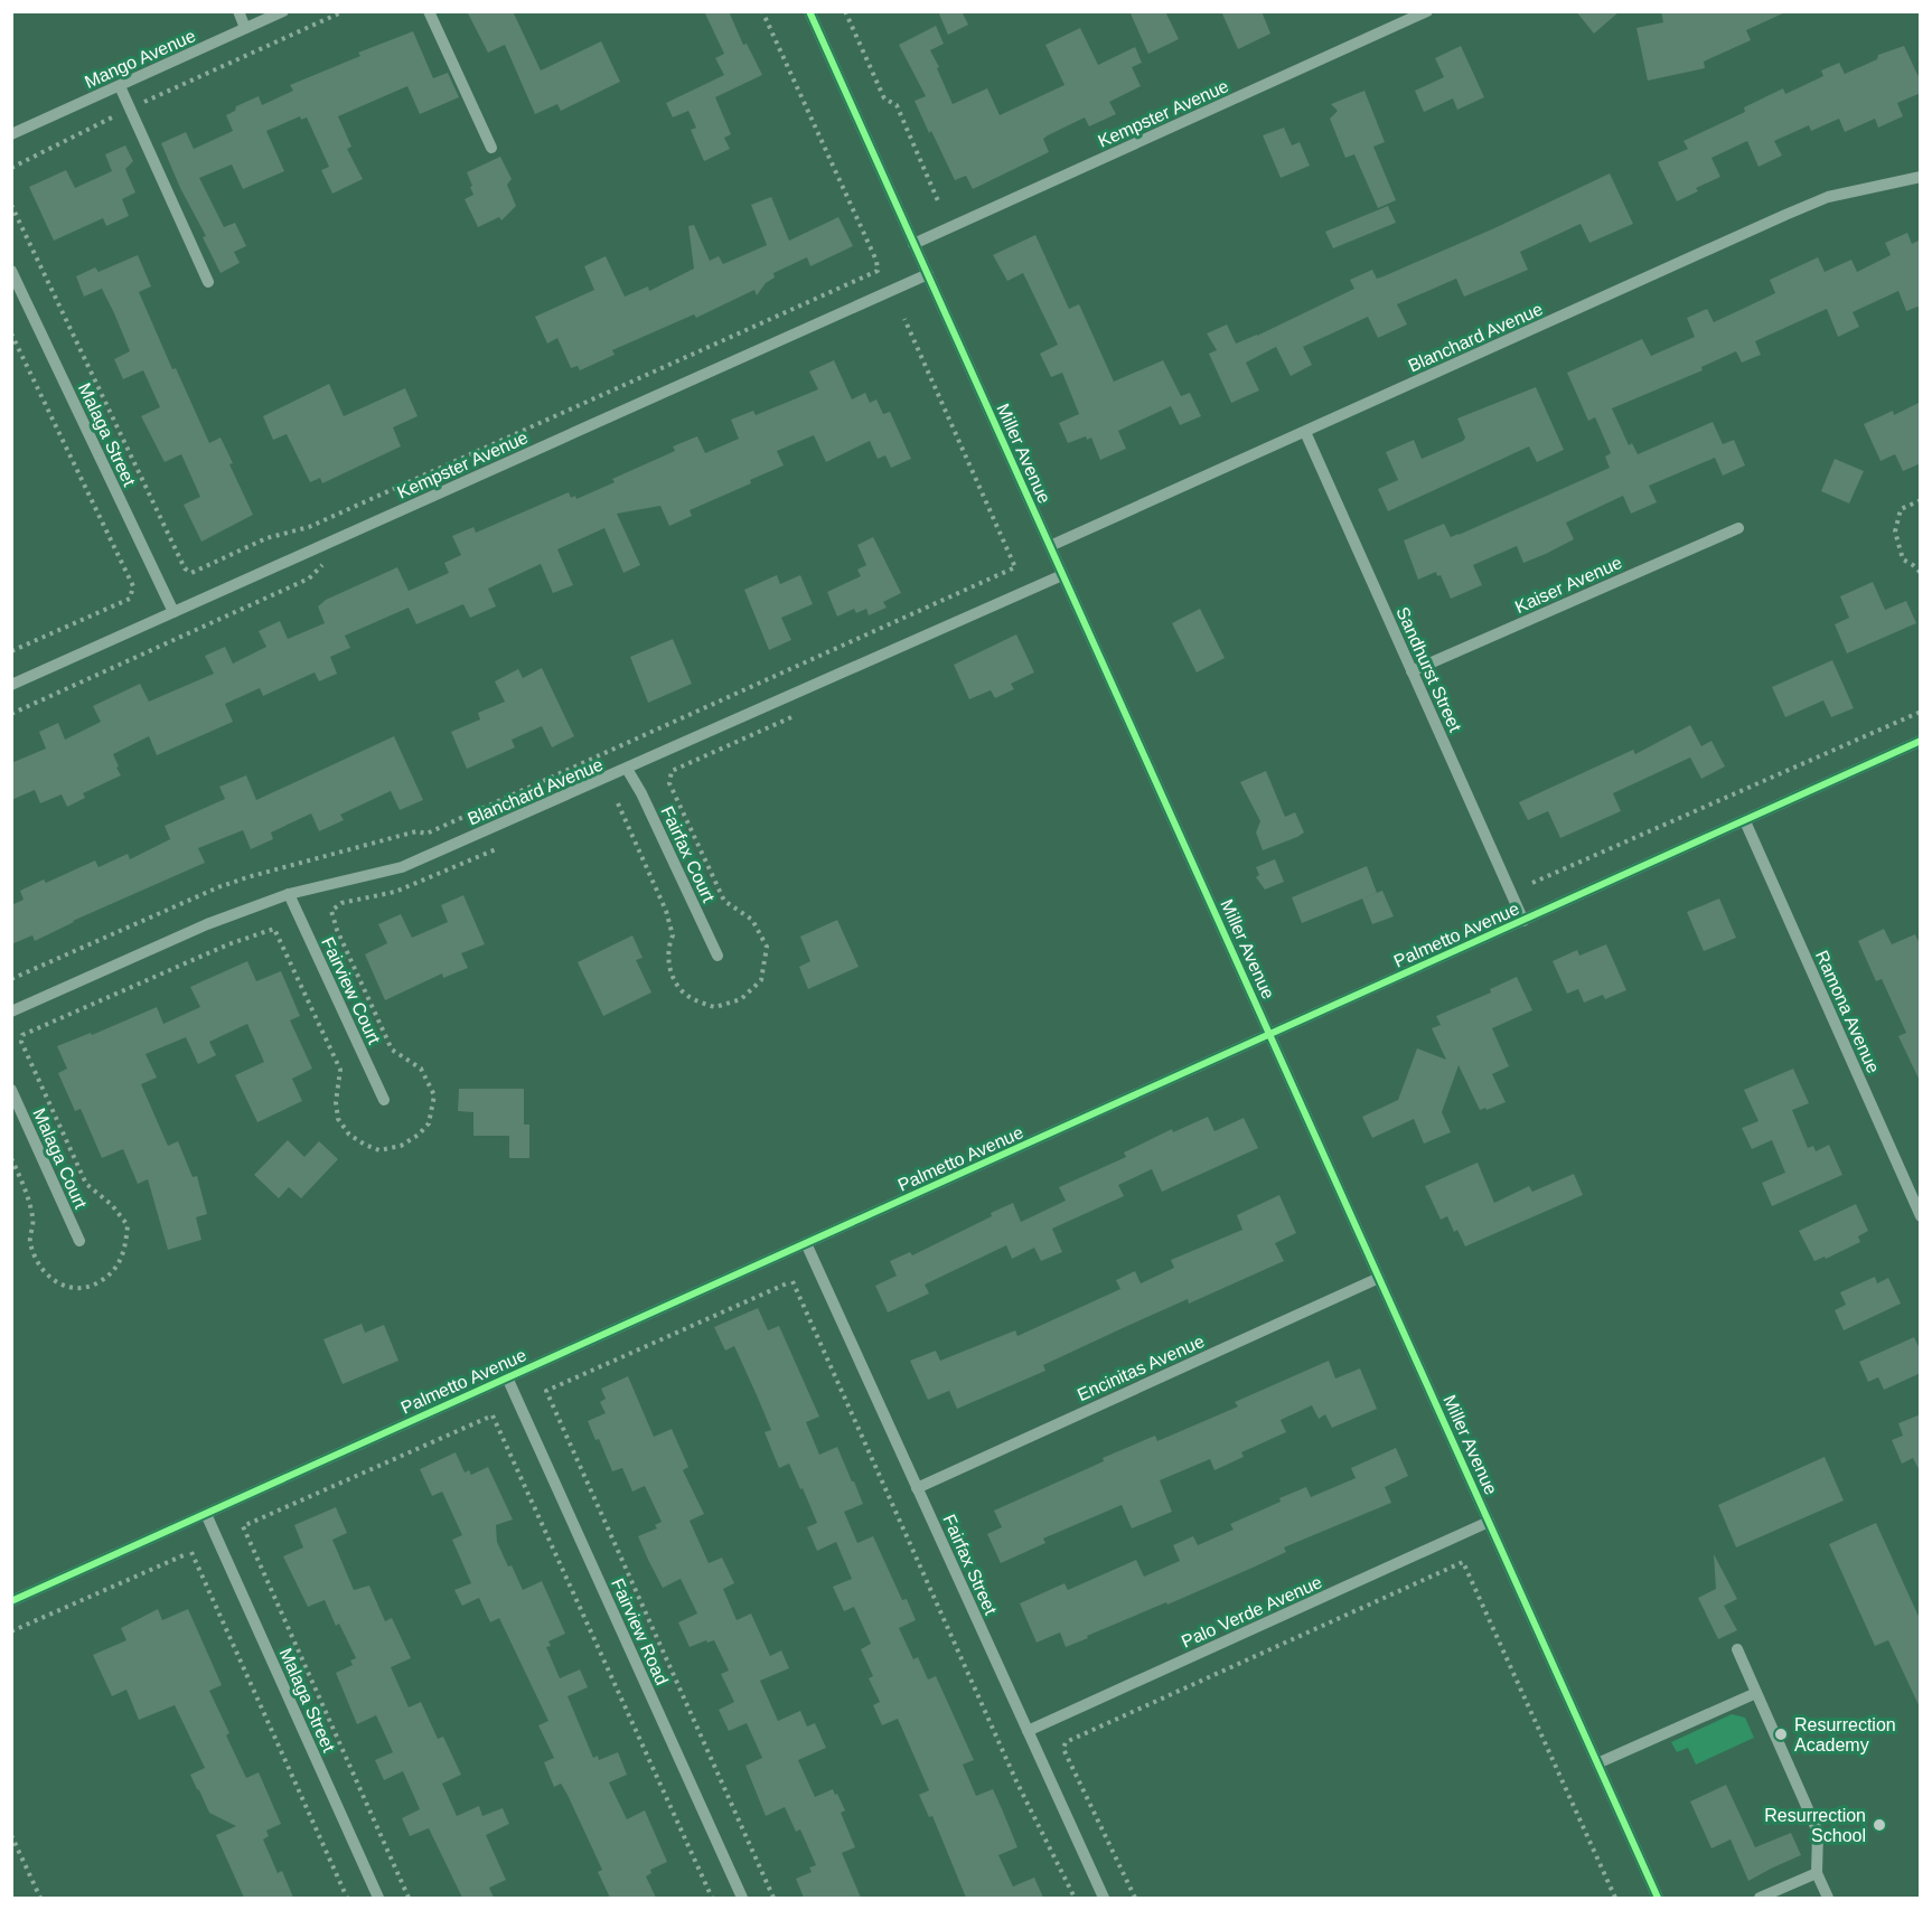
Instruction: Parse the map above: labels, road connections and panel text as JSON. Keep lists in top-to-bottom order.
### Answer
{
  "streets": {
    "street": [
      "Mango Avenue",
      "Kempster Avenue",
      "Blanchard Avenue",
      "Malaga Street",
      "Miller Avenue",
      "Kaiser Avenue",
      "Sandhurst Street",
      "Fairfax Court",
      "Palmetto Avenue",
      "Fairview Court",
      "Ramona Avenue",
      "Malaga Court",
      "Encinitas Avenue",
      "Fairfax Street",
      "Palo Verde Avenue",
      "Fairview Road"
    ]
  },
  "crossings": [
    ["Kempster Avenue", "Malaga Street"],
    ["Kempster Avenue", "Miller Avenue"],
    ["Blanchard Avenue", "Miller Avenue"],
    ["Blanchard Avenue", "Sandhurst Street"],
    ["Blanchard Avenue", "Fairfax Court"],
    ["Blanchard Avenue", "Fairview Court"],
    ["Malaga Street", "Palmetto Avenue"],
    ["Miller Avenue", "Palmetto Avenue"],
    ["Miller Avenue", "Encinitas Avenue"],
    ["Miller Avenue", "Palo Verde Avenue"],
    ["Kaiser Avenue", "Sandhurst Street"],
    ["Sandhurst Street", "Palmetto Avenue"],
    ["Palmetto Avenue", "Ramona Avenue"],
    ["Palmetto Avenue", "Fairfax Street"],
    ["Palmetto Avenue", "Fairview Road"],
    ["Encinitas Avenue", "Fairfax Street"],
    ["Fairfax Street", "Palo Verde Avenue"]
  ],
  "places": ["Resurrection Academy", "Resurrection School"]
}
